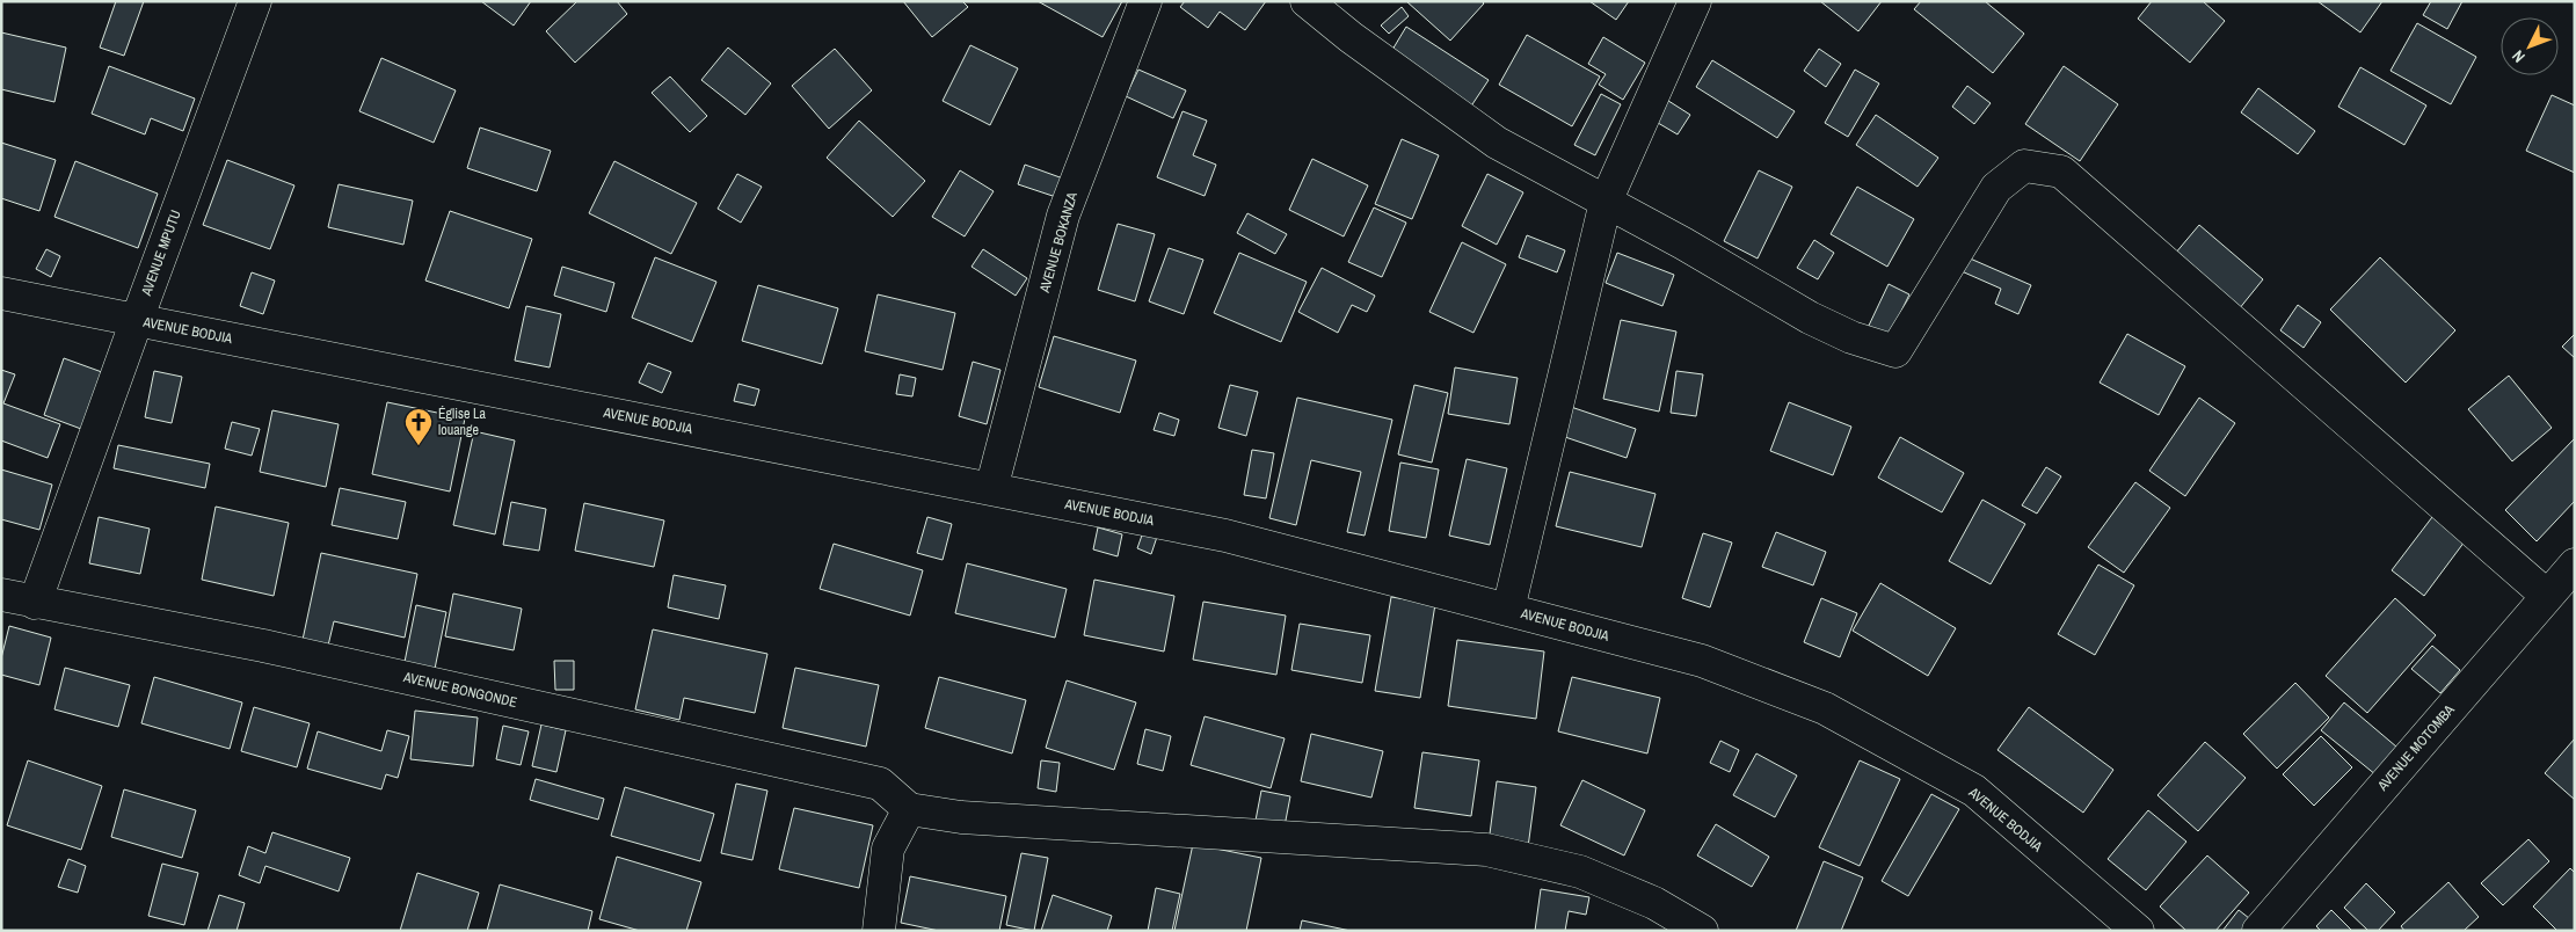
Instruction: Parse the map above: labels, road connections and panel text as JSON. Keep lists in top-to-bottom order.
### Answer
{
  "streets": {
    "street": [
      "AVENUE BOKANZA",
      "AVENUE MPUTU",
      "AVENUE BODJIA",
      "AVENUE BONGONDE",
      "AVENUE MOTOMBA"
    ]
  },
  "crossings": [
    ["AVENUE BOKANZA", "AVENUE BODJIA"],
    ["AVENUE MPUTU", "AVENUE BODJIA"],
    ["AVENUE MPUTU", "AVENUE BONGONDE"]
  ],
  "places": {
    "church": ["Église La louange"]
  },
  "north": "bottom left"
}
